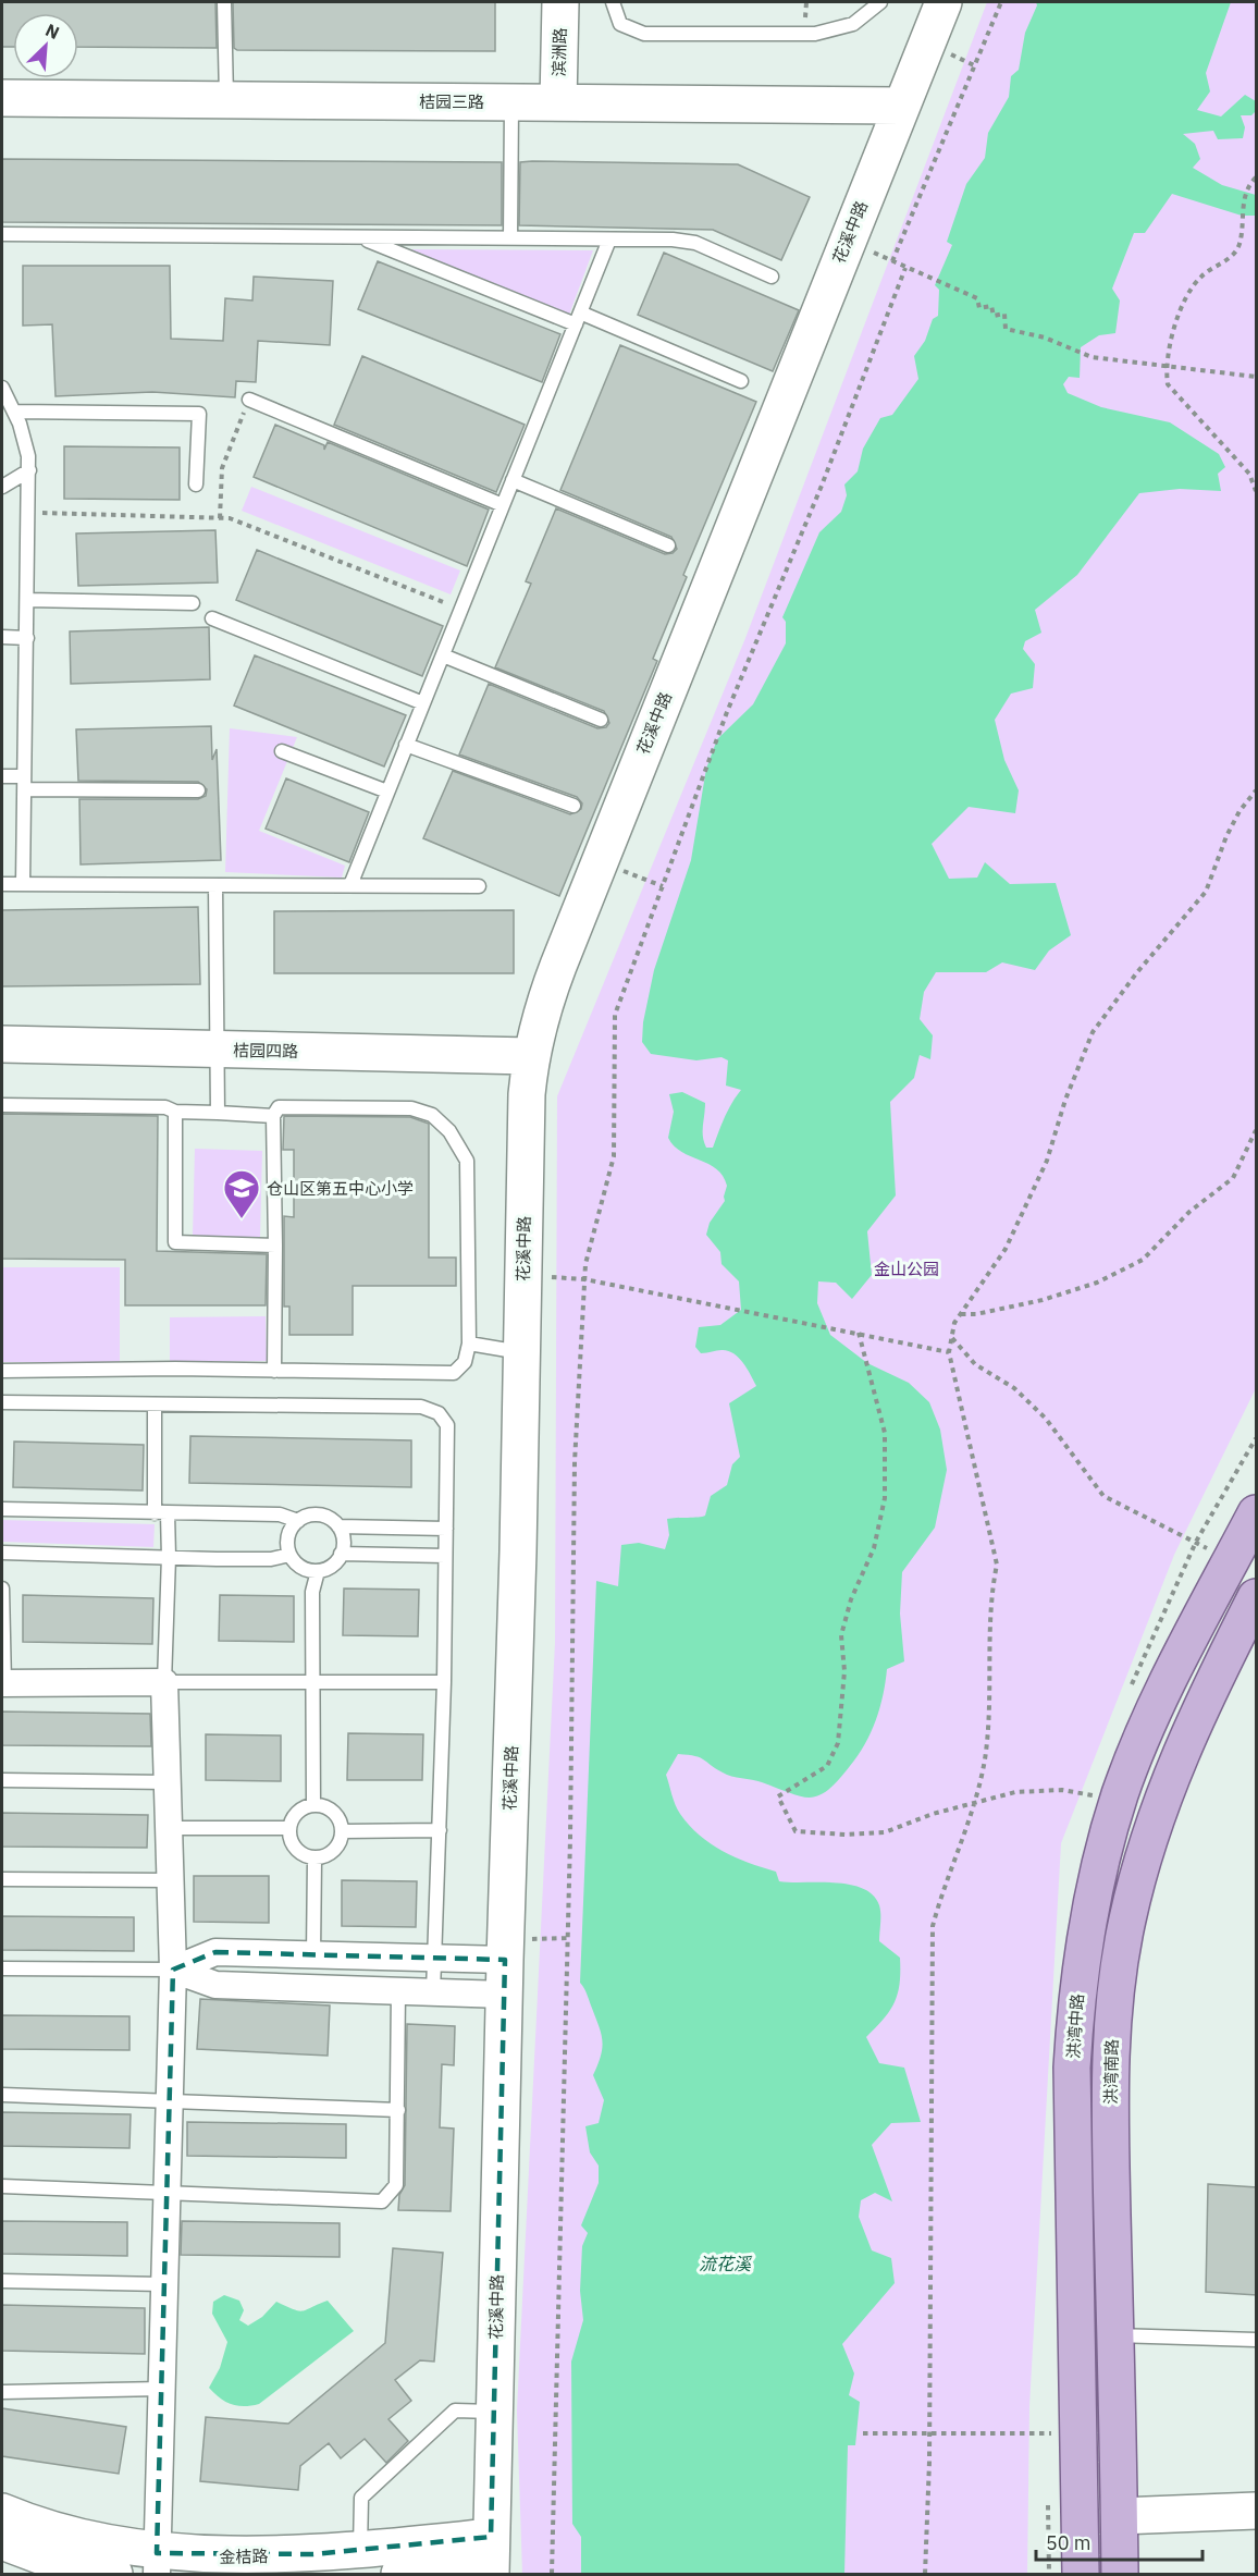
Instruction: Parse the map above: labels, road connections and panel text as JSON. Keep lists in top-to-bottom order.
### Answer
{
  "streets": {
    "main road": ["洪湾中路", "洪湾南路"],
    "street": [
      "滨洲路",
      "桔园三路",
      "花溪中路",
      "桔园四路",
      "金桔路"
    ]
  },
  "crossings": [
    ["滨洲路", "桔园三路"],
    ["桔园三路", "花溪中路"],
    ["花溪中路", "桔园四路"],
    ["花溪中路", "金桔路"]
  ],
  "water": ["流花溪"],
  "parks": ["金山公园"],
  "places": {
    "school or university": ["仓山区第五中心小学"]
  },
  "scale_bar": "50 m",
  "north": "top right"
}
